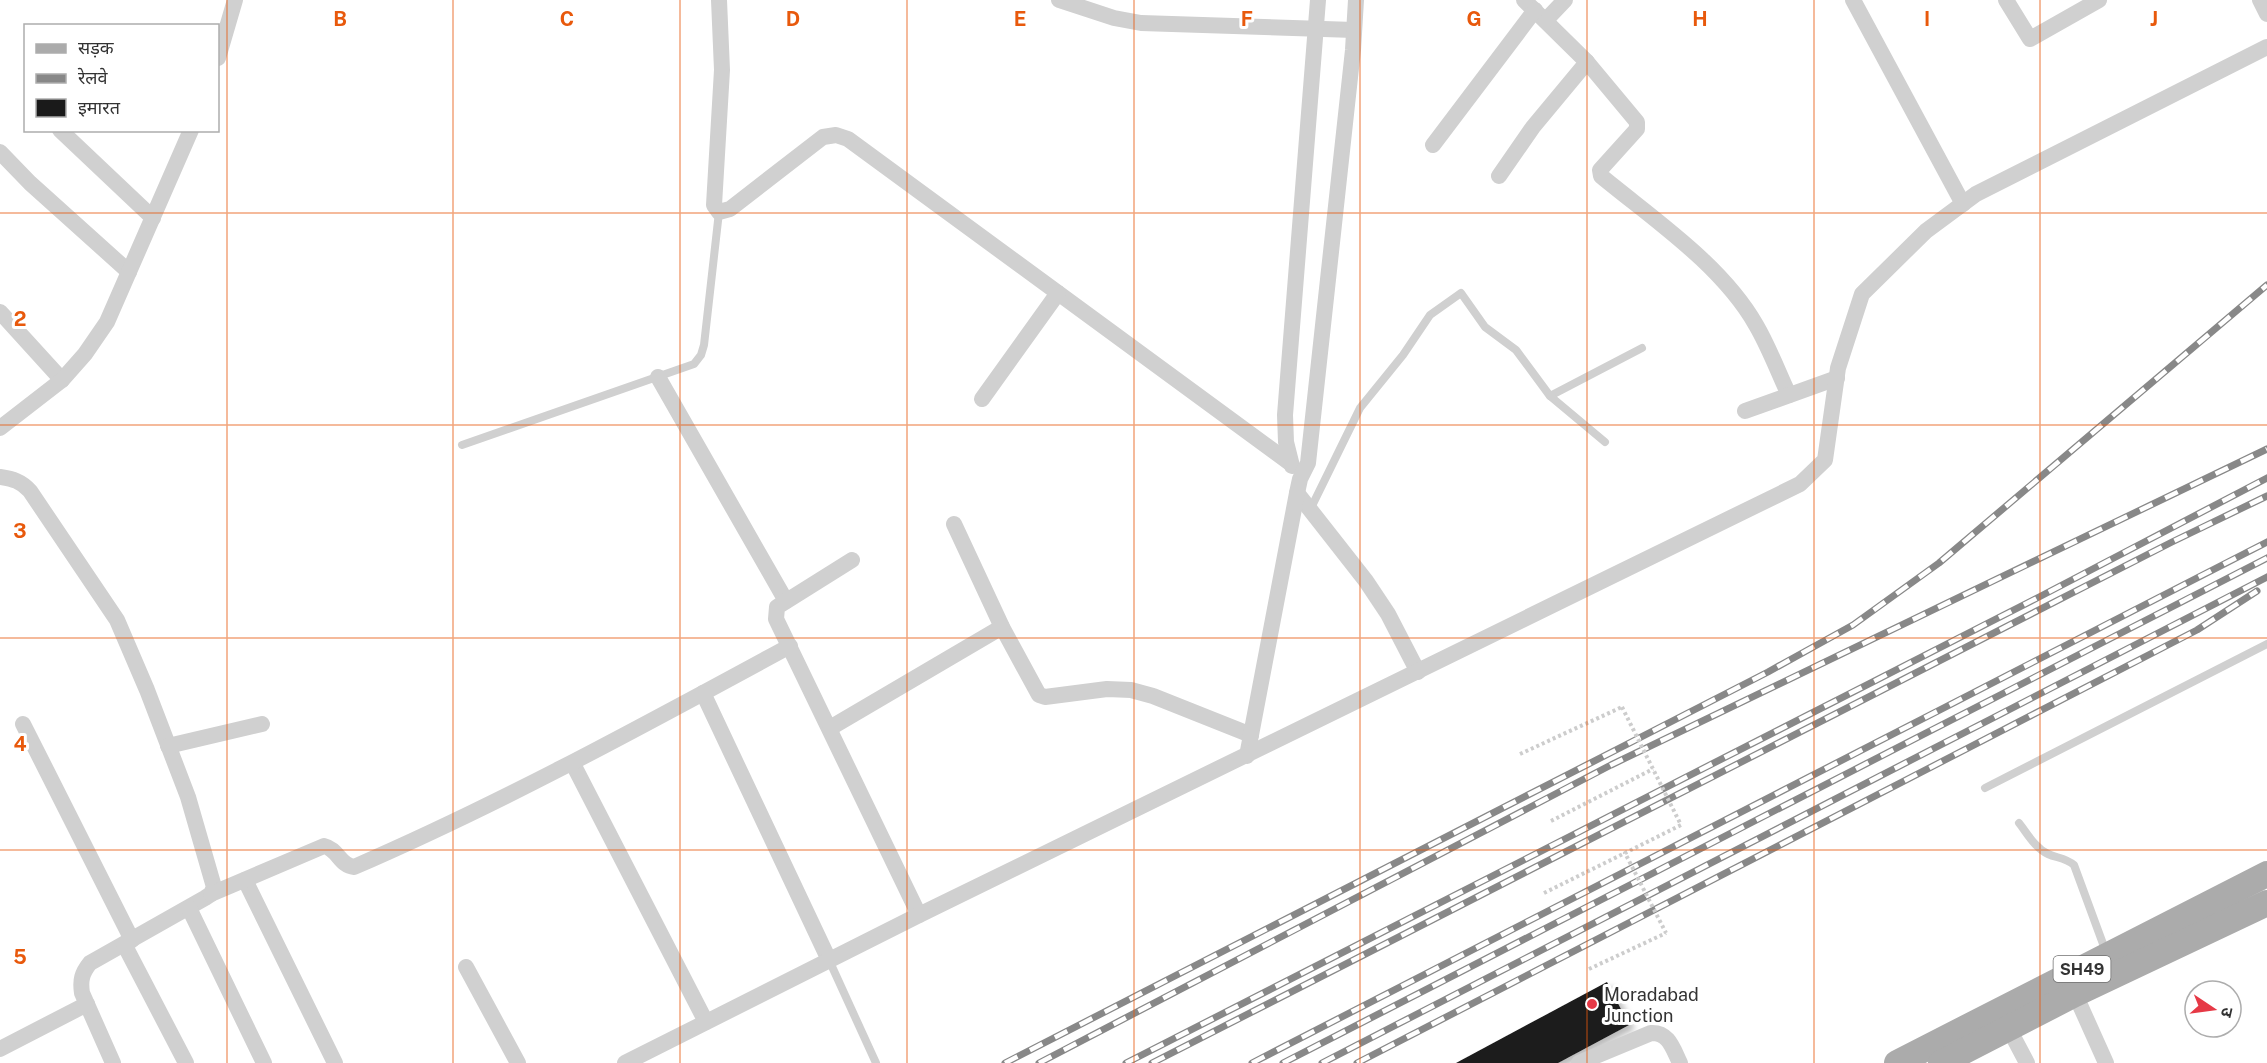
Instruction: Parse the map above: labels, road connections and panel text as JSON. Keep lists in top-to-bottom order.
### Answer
{
  "streets": {
    "main road": ["SH49"]
  },
  "places": ["Moradabad Junction"],
  "legend": ["सड़क", "रेलवे", "इमारत"],
  "north": "right",
  "grid": {
    "columns": [
      "B",
      "C",
      "D",
      "E",
      "F",
      "G",
      "H",
      "I",
      "J"
    ],
    "rows": [
      "2",
      "3",
      "4",
      "5"
    ]
  }
}
